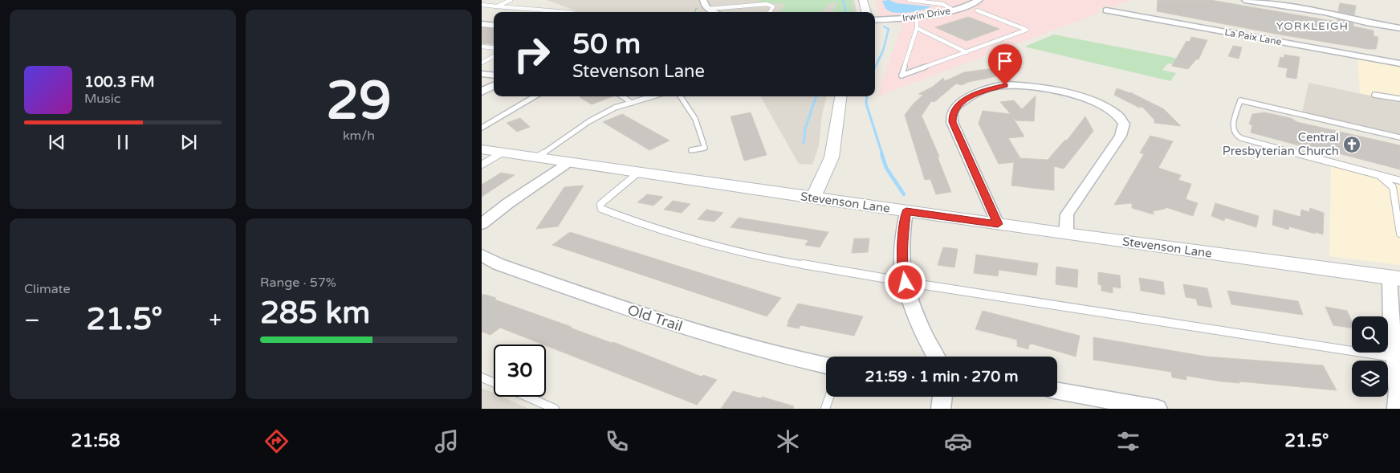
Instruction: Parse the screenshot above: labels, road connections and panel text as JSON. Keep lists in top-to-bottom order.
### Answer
{
  "streets": {
    "street": [
      "Irwin Drive",
      "La Paix Lane",
      "Stevenson Lane",
      "Old Trail"
    ]
  },
  "districts": ["YORKLEIGH"],
  "places": {
    "church": ["Central Presbyterian Church"]
  },
  "page": {
    "tile": [
      ["29", "km/h"],
      "Climate",
      ["Range · 57%", "285 km"]
    ],
    "turn": ["50 m", "Stevenson Lane"],
    "song": ["100.3 FM", "Music"],
    "heat": ["−", "21.5°", "+"],
    "limit": "30",
    "trip": "21:59 · 1 min · 270 m",
    "tabs": ["21:58", "21.5°"]
  }
}
